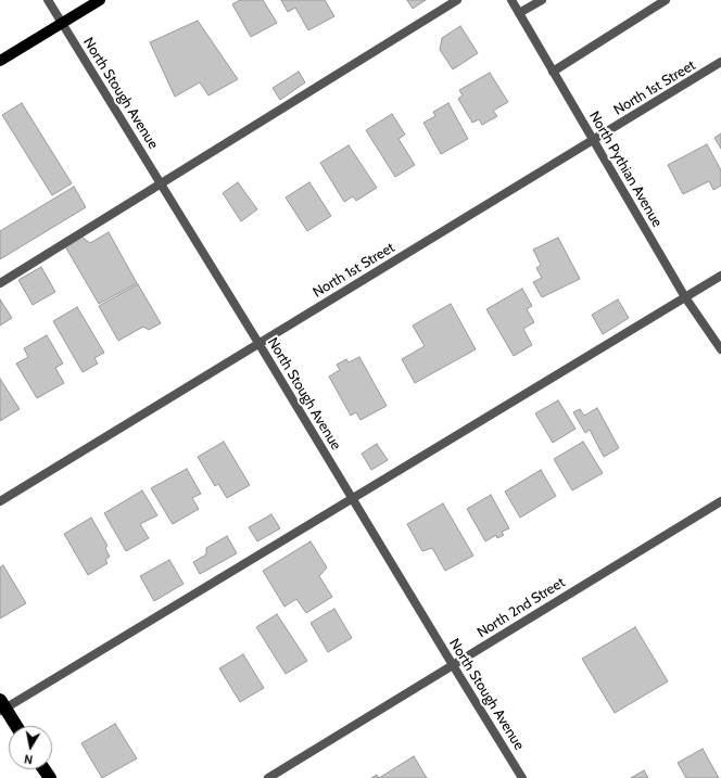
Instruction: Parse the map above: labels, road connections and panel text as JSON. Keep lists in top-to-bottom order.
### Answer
{
  "streets": {
    "street": [
      "North 1st Street",
      "North Stough Avenue",
      "North Pythian Avenue",
      "North 2nd Street"
    ]
  },
  "crossings": [
    ["North 1st Street", "North Stough Avenue"],
    ["North 1st Street", "North Pythian Avenue"],
    ["North Stough Avenue", "North 2nd Street"]
  ],
  "north": "bottom"
}
